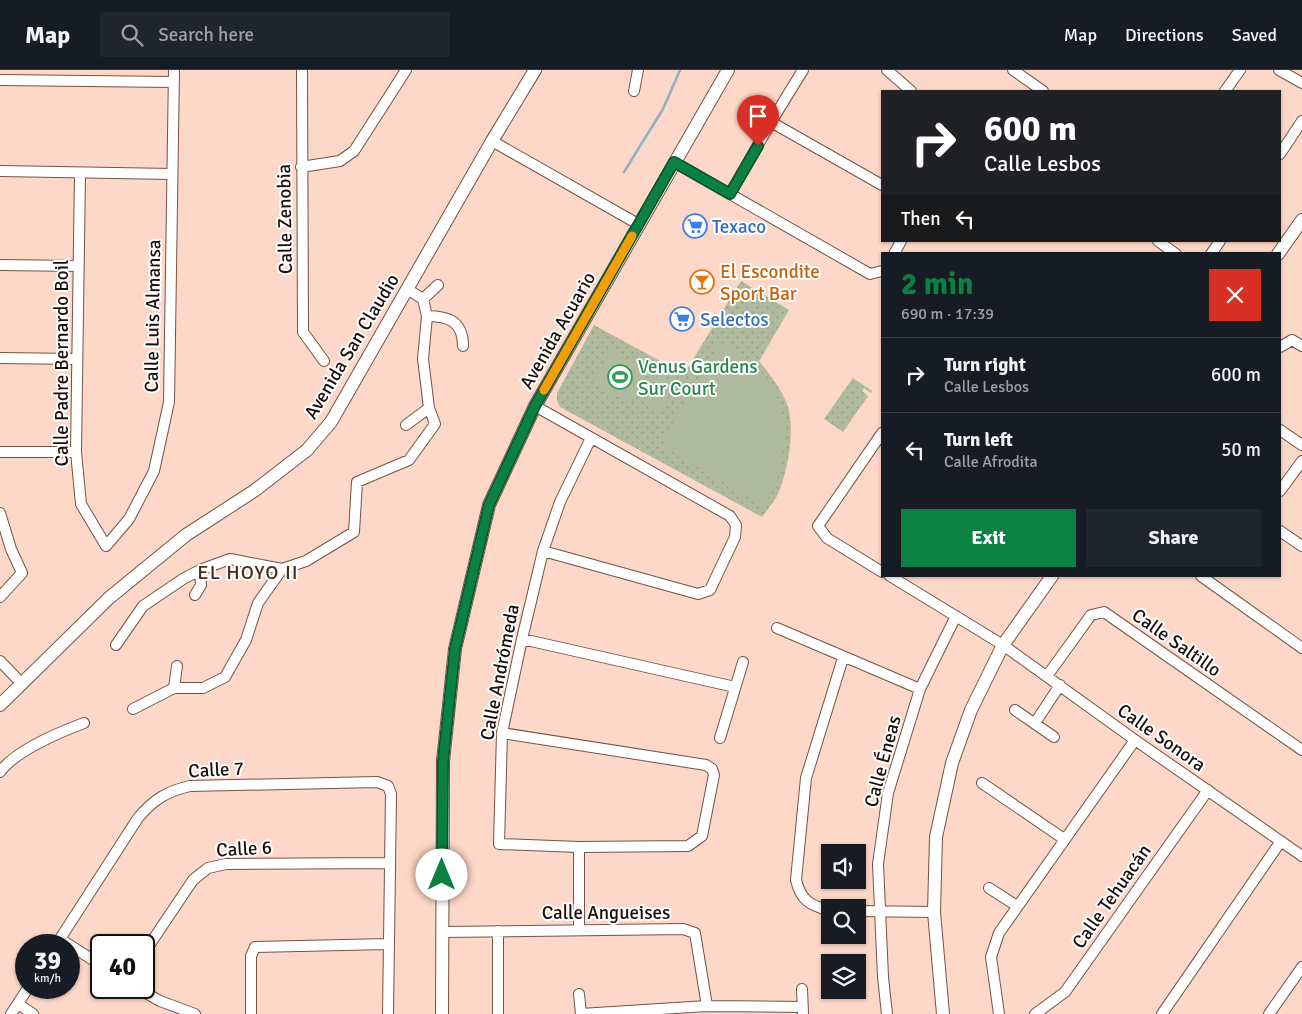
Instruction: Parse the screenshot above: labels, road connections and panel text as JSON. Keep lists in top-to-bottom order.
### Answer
{
  "streets": {
    "street": [
      "Calle Zenobia",
      "Calle Luis Almansa",
      "Avenida Acuario",
      "Avenida San Claudio",
      "Calle Padre Bernardo Boil",
      "Calle Saltillo",
      "Calle Andrómeda",
      "Calle Sonora",
      "Calle Éneas",
      "Calle 7",
      "Calle 6",
      "Calle Tehuacán",
      "Calle Angueises"
    ]
  },
  "crossings": [
    ["Calle Luis Almansa", "Calle Padre Bernardo Boil"],
    ["Avenida Acuario", "Calle Angueises"],
    ["Calle Saltillo", "Calle Sonora"],
    ["Calle Sonora", "Calle Éneas"],
    ["Calle Sonora", "Calle Tehuacán"],
    ["Calle 7", "Calle 6"]
  ],
  "districts": ["EL HOYO II"],
  "places": {
    "supermarket": ["Texaco", "Selectos"],
    "bar": ["El Escondite Sport Bar"],
    "sports": ["Venus Gardens Sur Court"]
  },
  "page": {
    "header": "Map",
    "search": "Search here",
    "nav": ["Map", "Directions", "Saved"],
    "turn": ["600 m", "Calle Lesbos"],
    "then": "Then",
    "heading": ["2 min", "690 m · 17:39"],
    "list": [
      {
        "name": "Turn right",
        "note": "Calle Lesbos",
        "value": "600 m"
      },
      {
        "name": "Turn left",
        "note": "Calle Afrodita",
        "value": "50 m"
      }
    ],
    "buttons": ["Exit", "Share"],
    "speed": "39 km/h",
    "limit": "40"
  }
}
